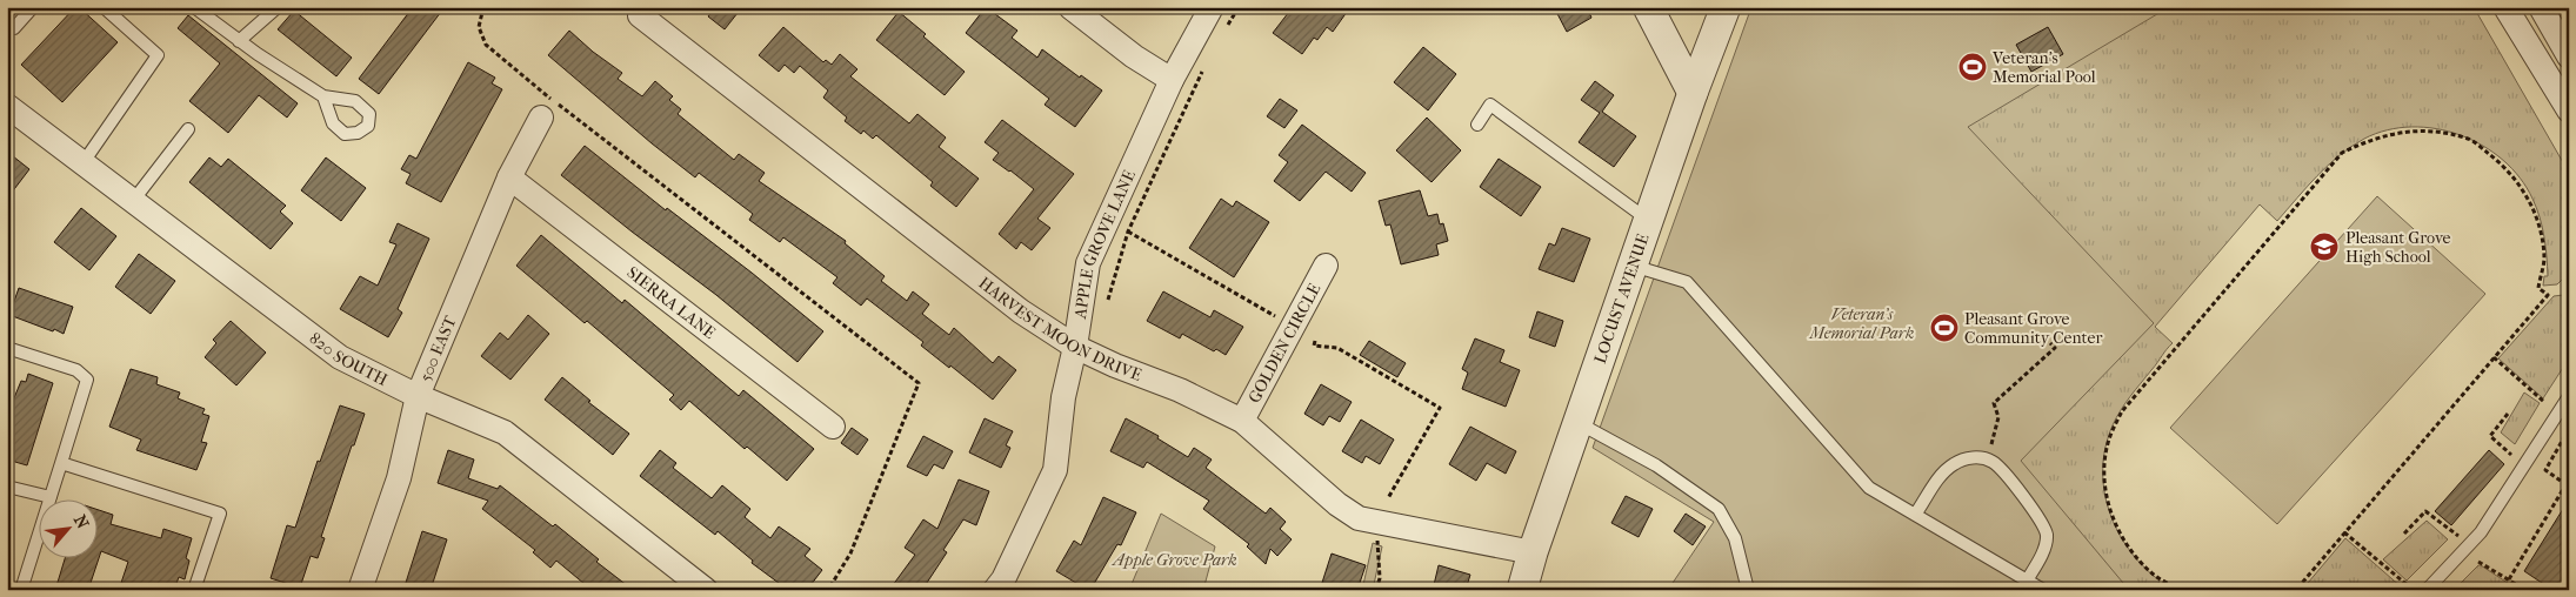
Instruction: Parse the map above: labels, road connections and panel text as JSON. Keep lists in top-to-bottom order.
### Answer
{
  "streets": {
    "street": [
      "APPLE GROVE LANE",
      "LOCUST AVENUE",
      "SIERRA LANE",
      "HARVEST MOON DRIVE",
      "GOLDEN CIRCLE",
      "500 EAST",
      "820 SOUTH"
    ]
  },
  "crossings": [
    ["APPLE GROVE LANE", "HARVEST MOON DRIVE"],
    ["LOCUST AVENUE", "HARVEST MOON DRIVE"],
    ["SIERRA LANE", "500 EAST"],
    ["HARVEST MOON DRIVE", "GOLDEN CIRCLE"],
    ["500 EAST", "820 SOUTH"]
  ],
  "parks": ["Veteran's Memorial Park", "Apple Grove Park"],
  "places": {
    "sports": ["Veteran's Memorial Pool", "Pleasant Grove Community Center"],
    "school or university": ["Pleasant Grove High School"]
  },
  "north": "top right"
}
